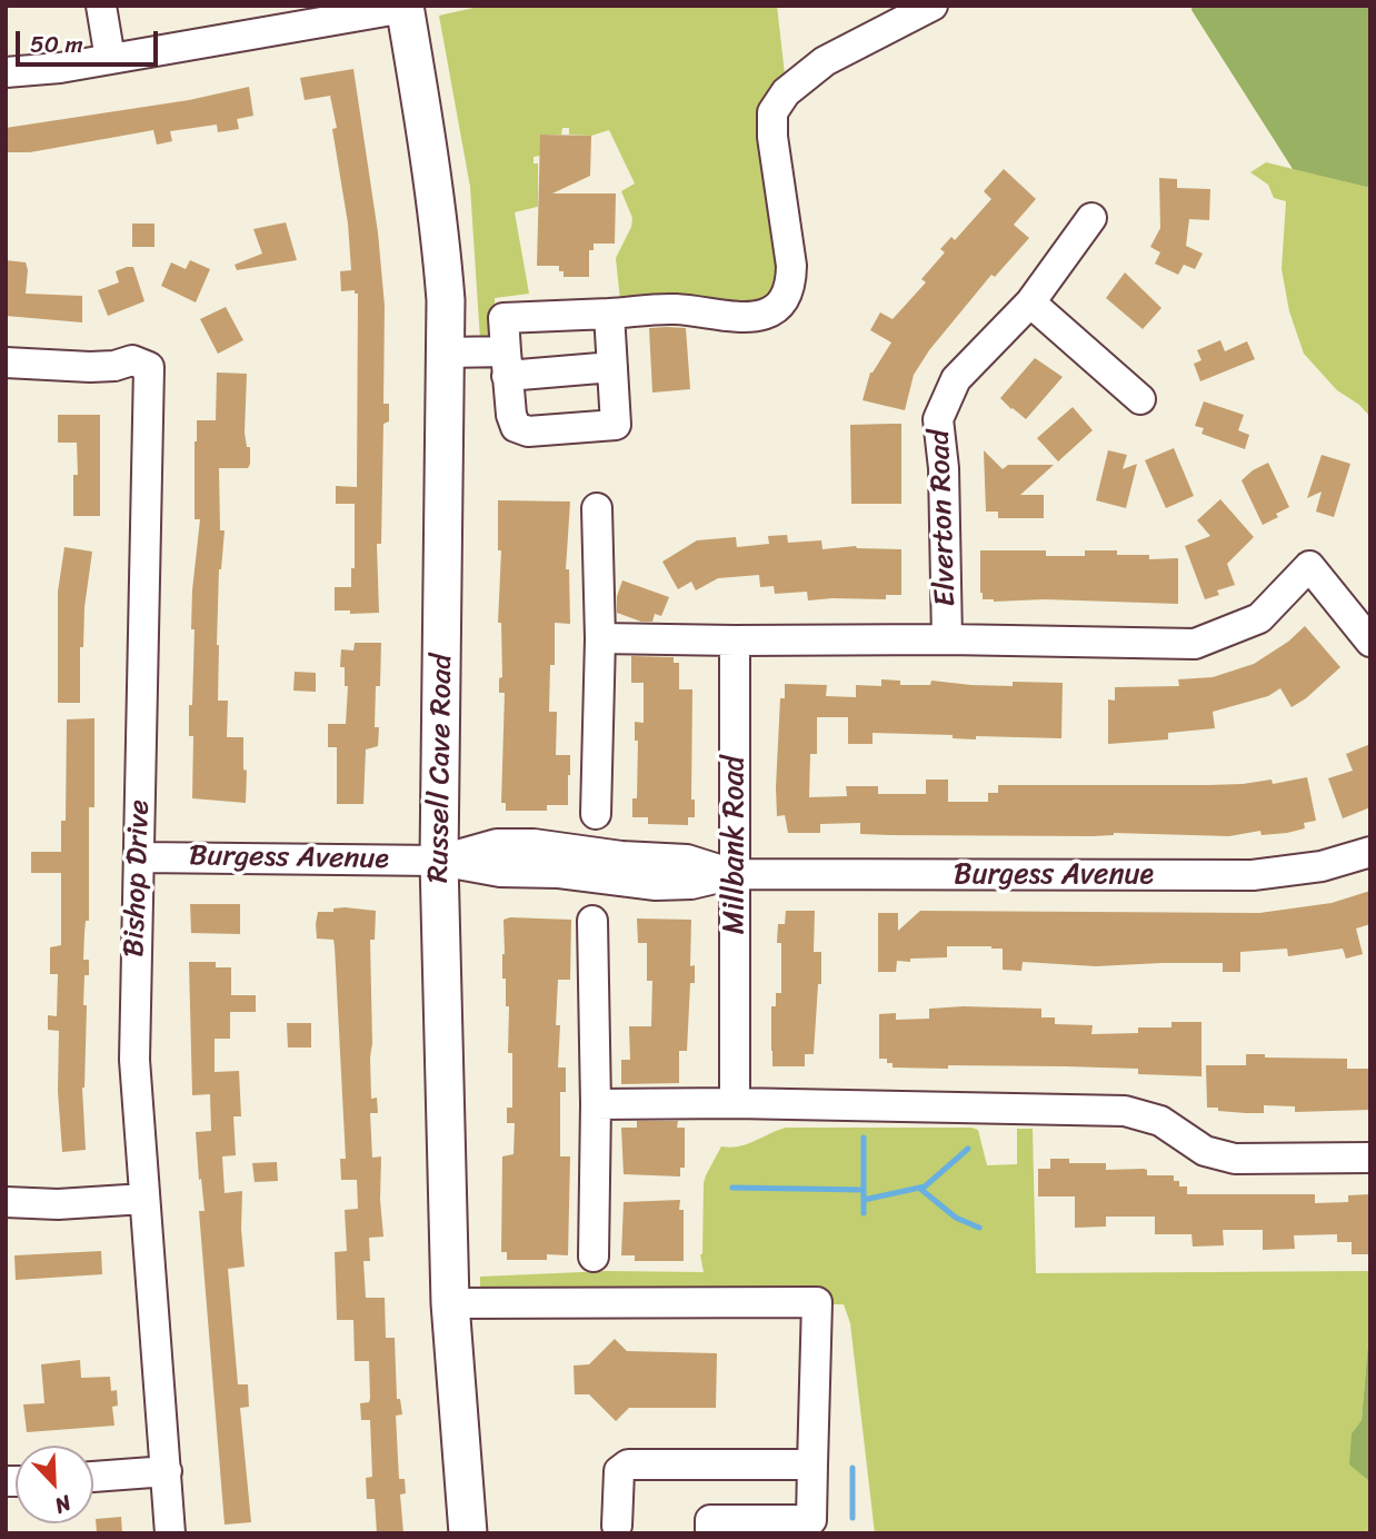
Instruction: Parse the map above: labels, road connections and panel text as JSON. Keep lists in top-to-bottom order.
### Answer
{
  "streets": {
    "main road": ["Russell Cave Road"],
    "street": [
      "Elverton Road",
      "Millbank Road",
      "Burgess Avenue",
      "Bishop Drive"
    ]
  },
  "crossings": [
    ["Russell Cave Road", "Burgess Avenue"],
    ["Millbank Road", "Burgess Avenue"],
    ["Burgess Avenue", "Bishop Drive"]
  ],
  "scale_bar": "50 m",
  "north": "bottom right"
}
